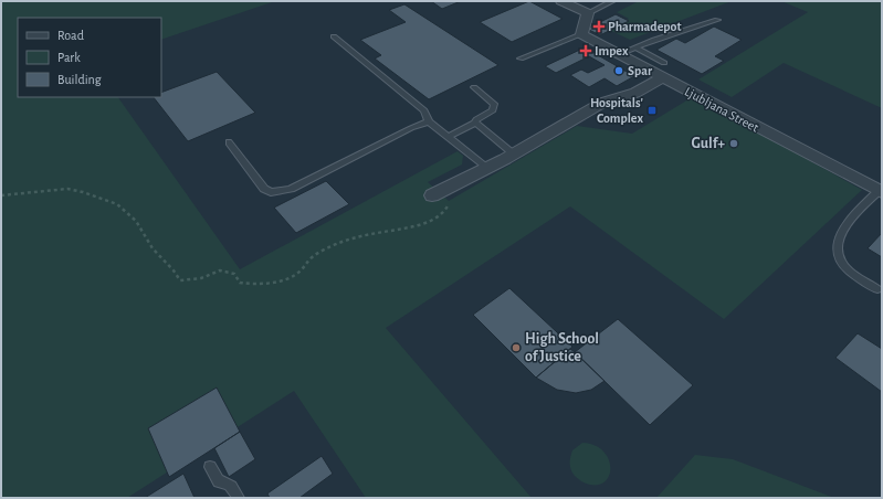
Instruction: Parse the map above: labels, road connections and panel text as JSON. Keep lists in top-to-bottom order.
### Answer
{
  "streets": {
    "street": ["Ljubljana Street"]
  },
  "places": {
    "health": ["Pharmadepot", "Impex"],
    "other": ["Spar", "Gulf+", "High School of Justice"],
    "transit": ["Hospitals' Complex"]
  },
  "legend": ["Road", "Park", "Building"]
}
